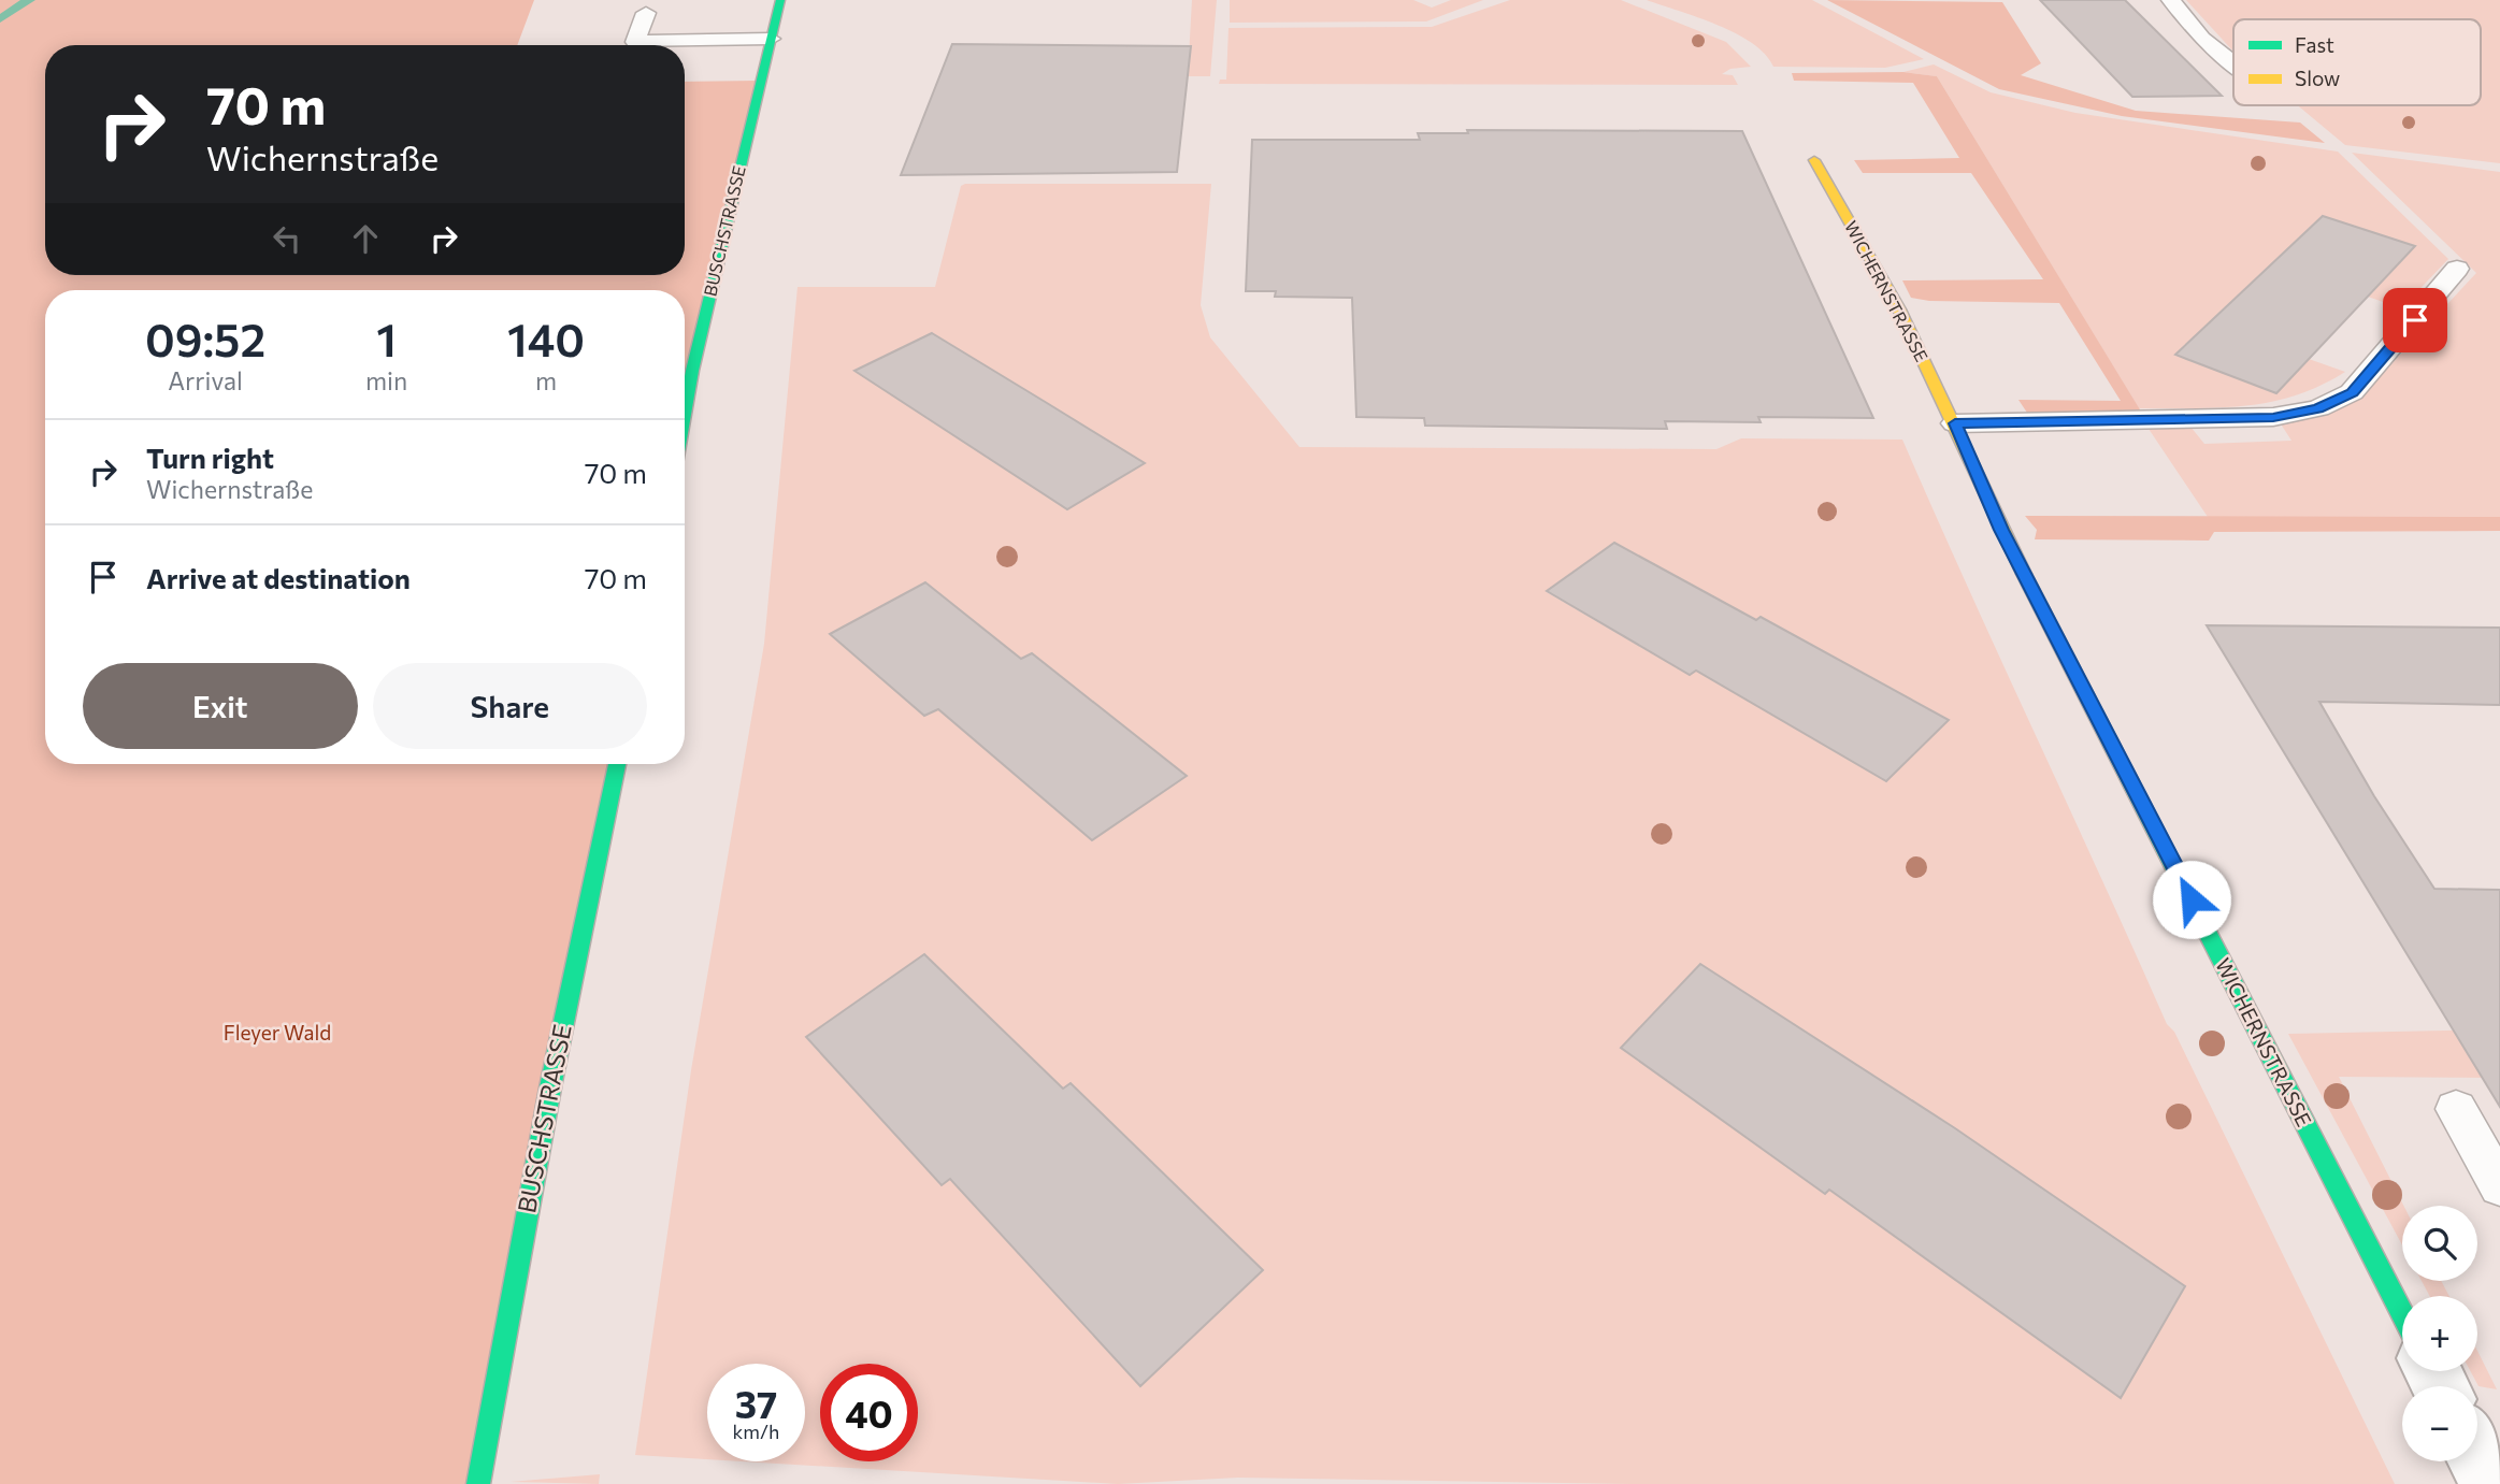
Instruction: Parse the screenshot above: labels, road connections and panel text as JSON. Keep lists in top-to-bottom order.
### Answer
{
  "streets": {
    "street": ["BUSCHSTRASSE", "WICHERNSTRASSE"]
  },
  "parks": ["Fleyer Wald"],
  "legend": ["Fast", "Slow"],
  "page": {
    "turn": ["70 m", "Wichernstraße"],
    "eta": [
      "09:52",
      "Arrival",
      "1",
      "min",
      "140",
      "m"
    ],
    "list": [
      {
        "name": "Turn right",
        "note": "Wichernstraße",
        "value": "70 m"
      },
      {
        "name": "Arrive at destination",
        "value": "70 m"
      }
    ],
    "buttons": ["Exit", "Share"],
    "map_buttons": ["+", "−"],
    "speed": "37 km/h",
    "limit": "40"
  }
}
